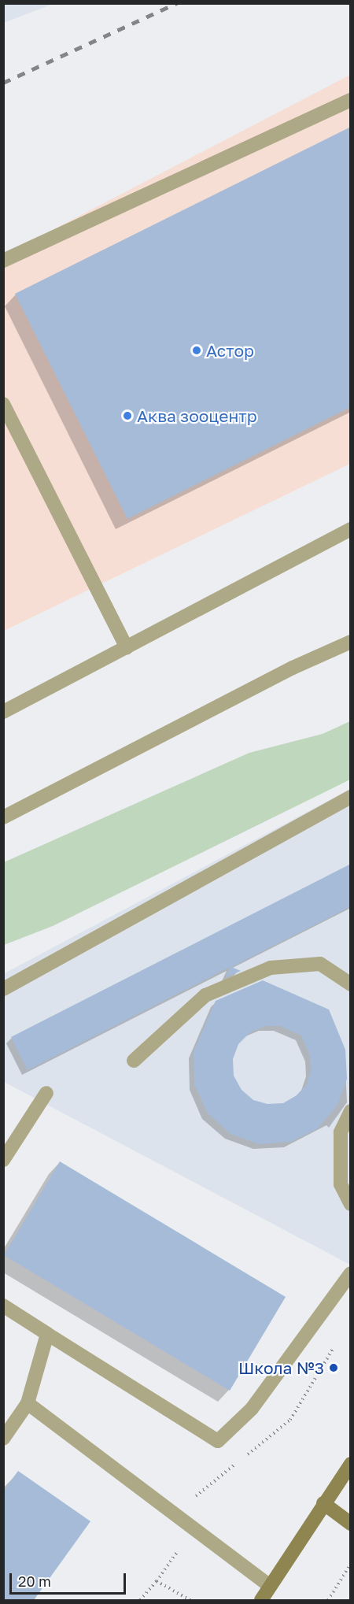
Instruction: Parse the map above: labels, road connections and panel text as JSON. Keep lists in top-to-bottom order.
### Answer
{
  "places": ["Астор", "Аква зооцентр", "Школа №3"],
  "scale_bar": "20 m"
}
